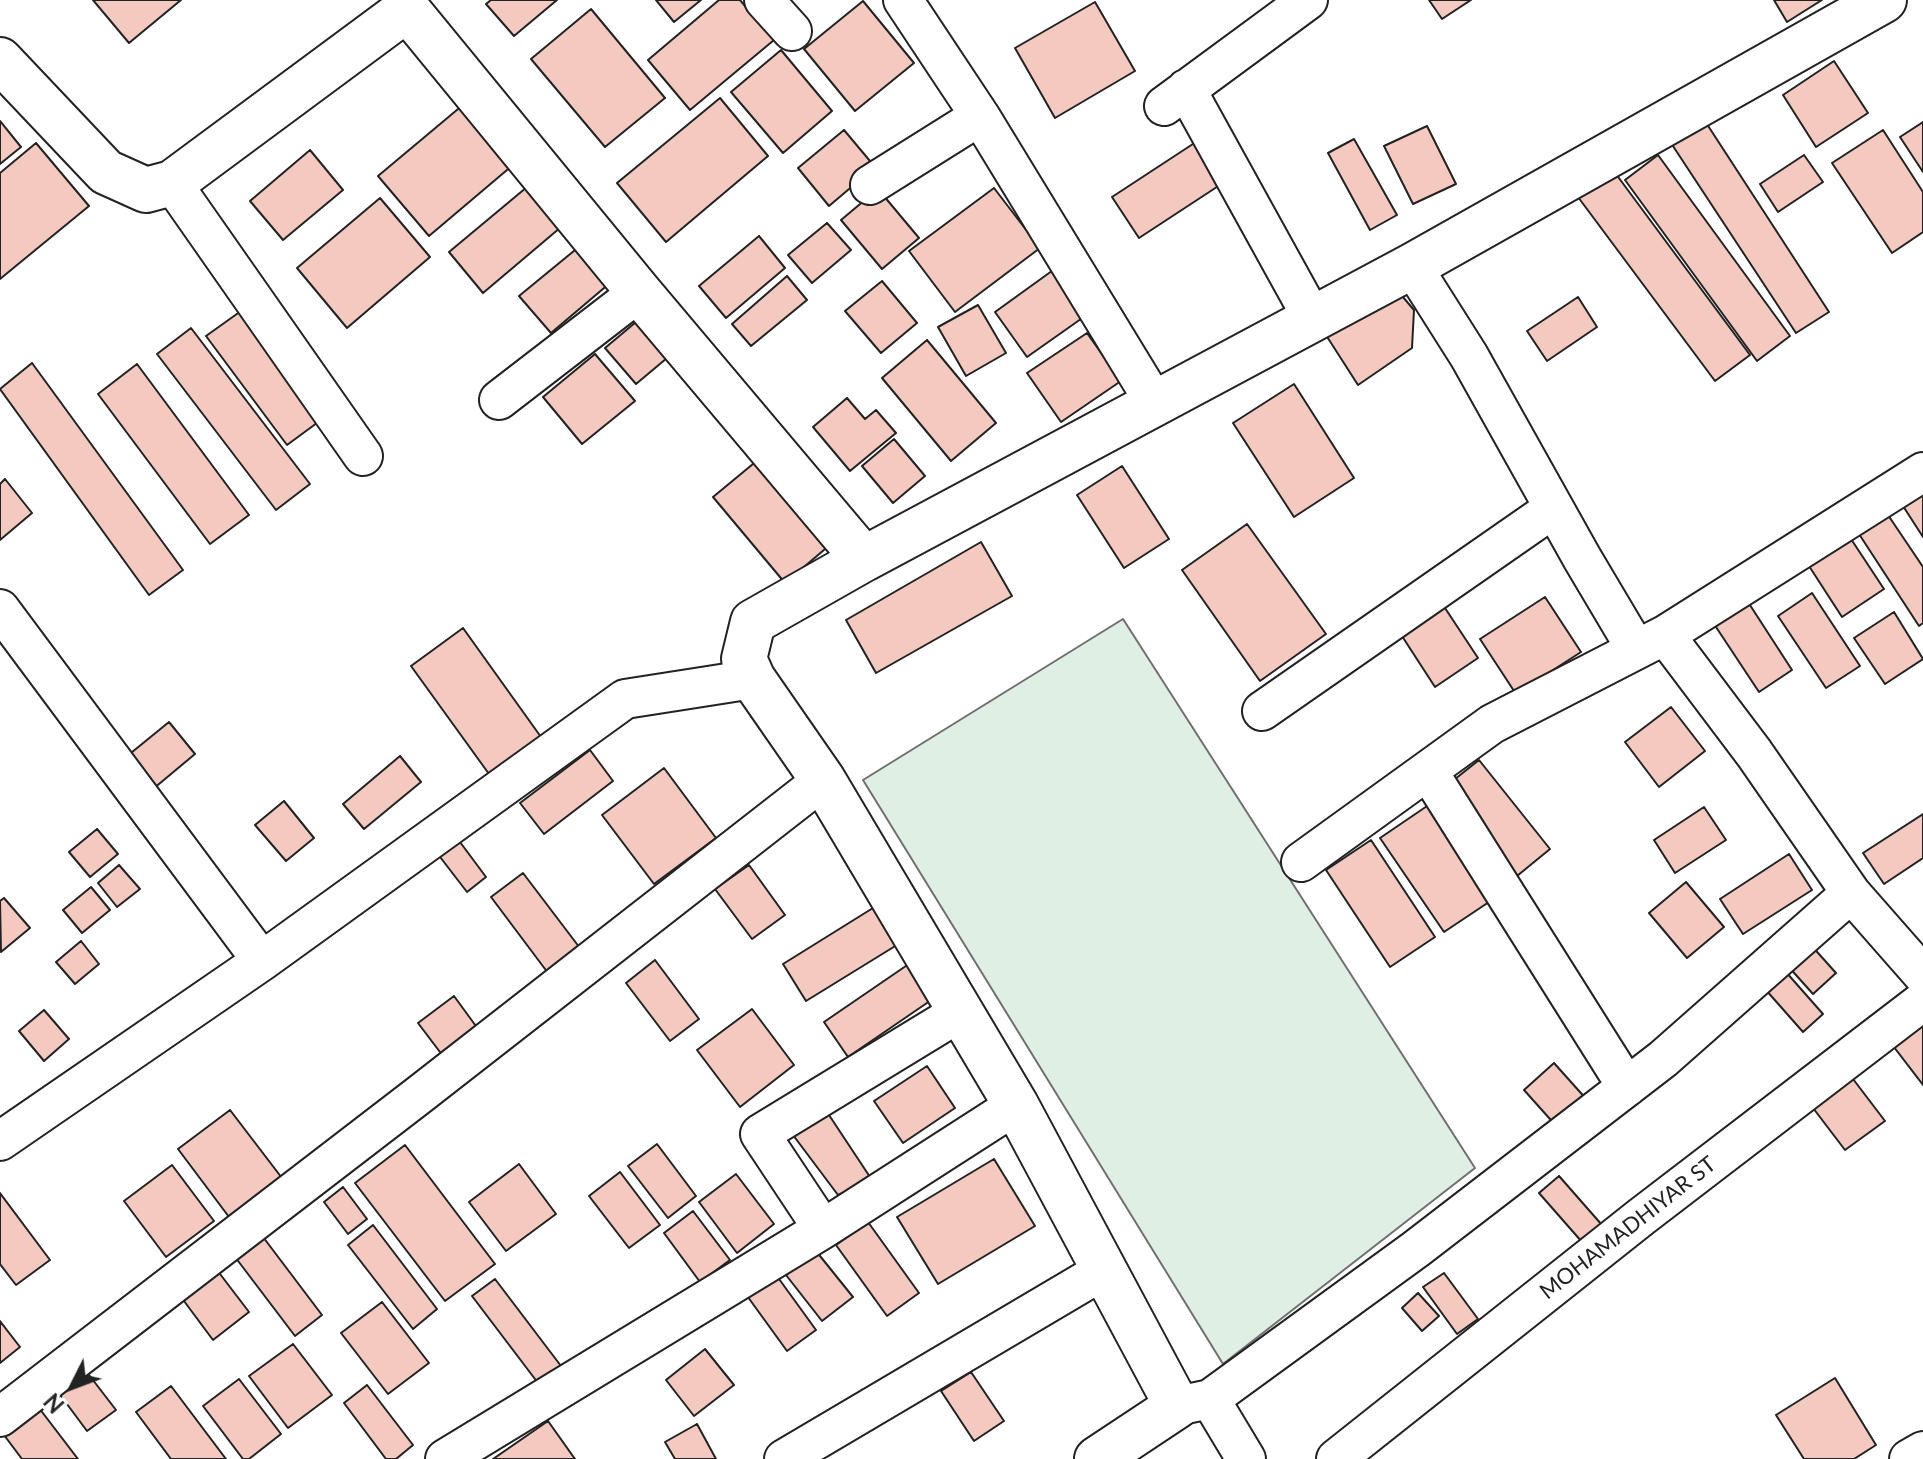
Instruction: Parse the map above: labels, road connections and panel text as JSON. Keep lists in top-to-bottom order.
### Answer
{
  "streets": {
    "street": ["MOHAMADHIYAR ST"]
  },
  "north": "bottom left"
}
